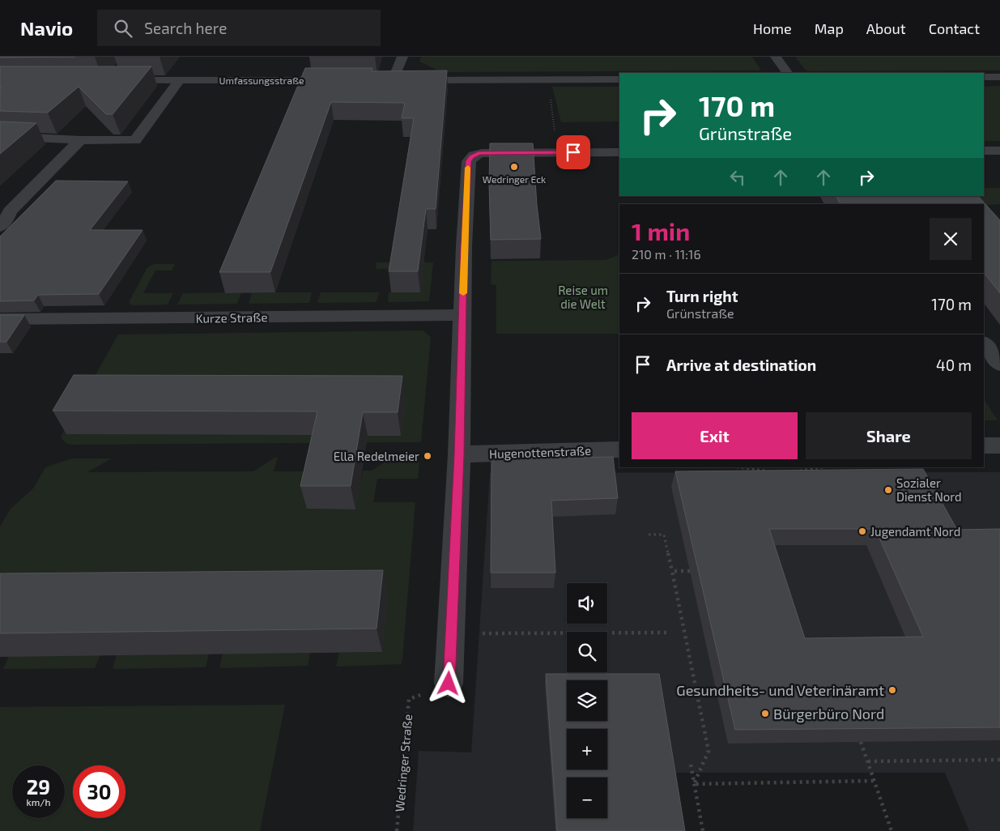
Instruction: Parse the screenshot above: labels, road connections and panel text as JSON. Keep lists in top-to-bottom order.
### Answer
{
  "streets": {
    "street": ["Umfassungsstraße", "Kurze Straße", "Hugenottenstraße"],
    "path": ["Wedringer Straße"]
  },
  "parks": ["Reise um die Welt"],
  "places": [
    "Wedringer Eck",
    "Ella Redelmeier",
    "Sozialer Dienst Nord",
    "Jugendamt Nord",
    "Gesundheits- und Veterinäramt",
    "Bürgerbüro Nord"
  ],
  "page": {
    "header": "Navio",
    "search": "Search here",
    "nav": [
      "Home",
      "Map",
      "About",
      "Contact"
    ],
    "turn": ["170 m", "Grünstraße"],
    "heading": ["1 min", "210 m · 11:16"],
    "list": [
      {
        "name": "Turn right",
        "note": "Grünstraße",
        "value": "170 m"
      },
      {
        "name": "Arrive at destination",
        "value": "40 m"
      }
    ],
    "buttons": ["Exit", "Share"],
    "map_buttons": ["+", "−"],
    "speed": "29 km/h",
    "limit": "30"
  }
}
